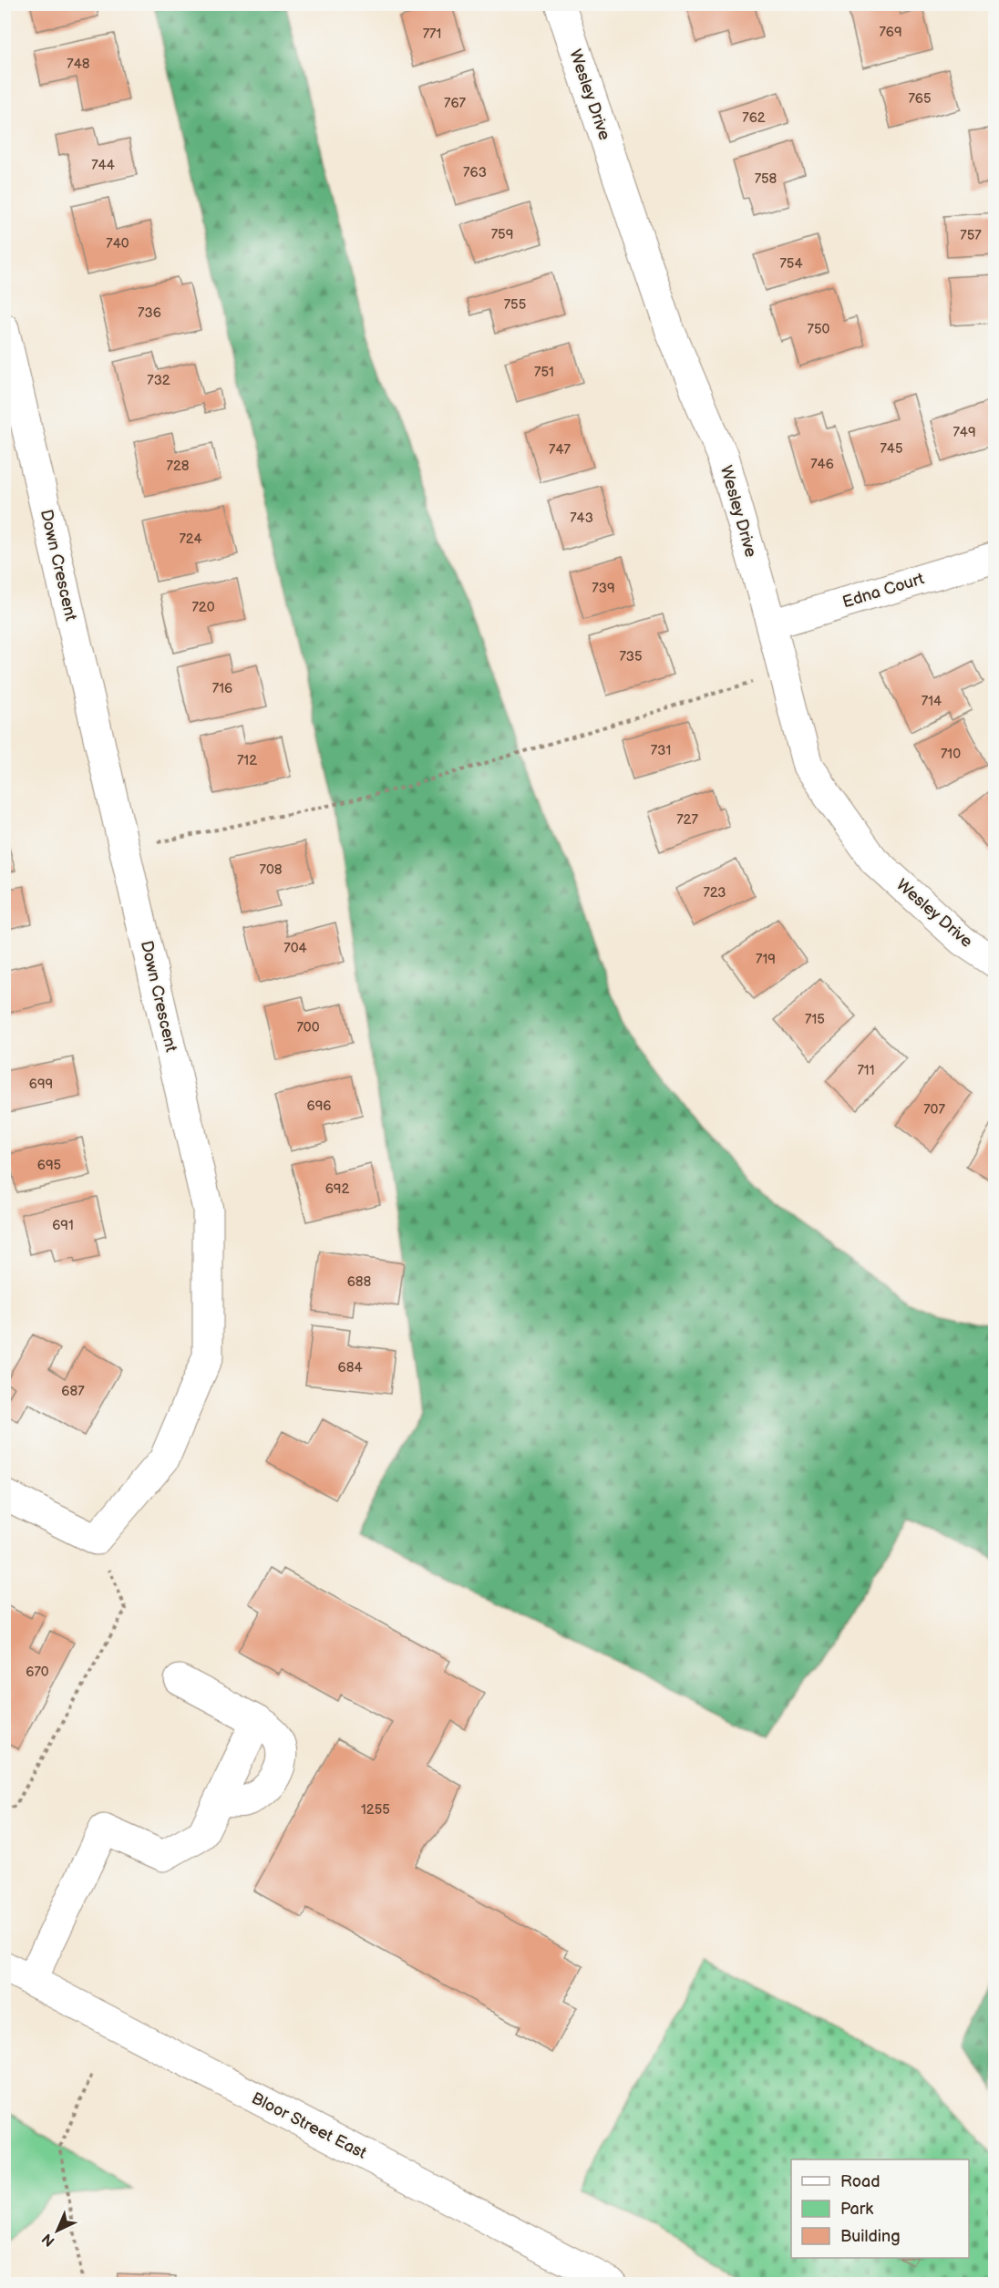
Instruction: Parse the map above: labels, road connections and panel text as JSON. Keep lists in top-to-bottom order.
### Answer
{
  "streets": {
    "street": [
      "Wesley Drive",
      "Down Crescent",
      "Edna Court",
      "Bloor Street East"
    ]
  },
  "crossings": [
    ["Wesley Drive", "Edna Court"]
  ],
  "house_numbers": [
    "769",
    "771",
    "748",
    "765",
    "767",
    "762",
    "744",
    "763",
    "758",
    "759",
    "757",
    "740",
    "754",
    "755",
    "736",
    "750",
    "751",
    "732",
    "749",
    "745",
    "747",
    "746",
    "728",
    "743",
    "724",
    "739",
    "720",
    "735",
    "716",
    "714",
    "731",
    "710",
    "712",
    "727",
    "708",
    "723",
    "704",
    "719",
    "715",
    "700",
    "711",
    "699",
    "696",
    "707",
    "695",
    "692",
    "691",
    "688",
    "684",
    "687",
    "670",
    "1255"
  ],
  "legend": ["Road", "Park", "Building"],
  "north": "bottom left"
}
